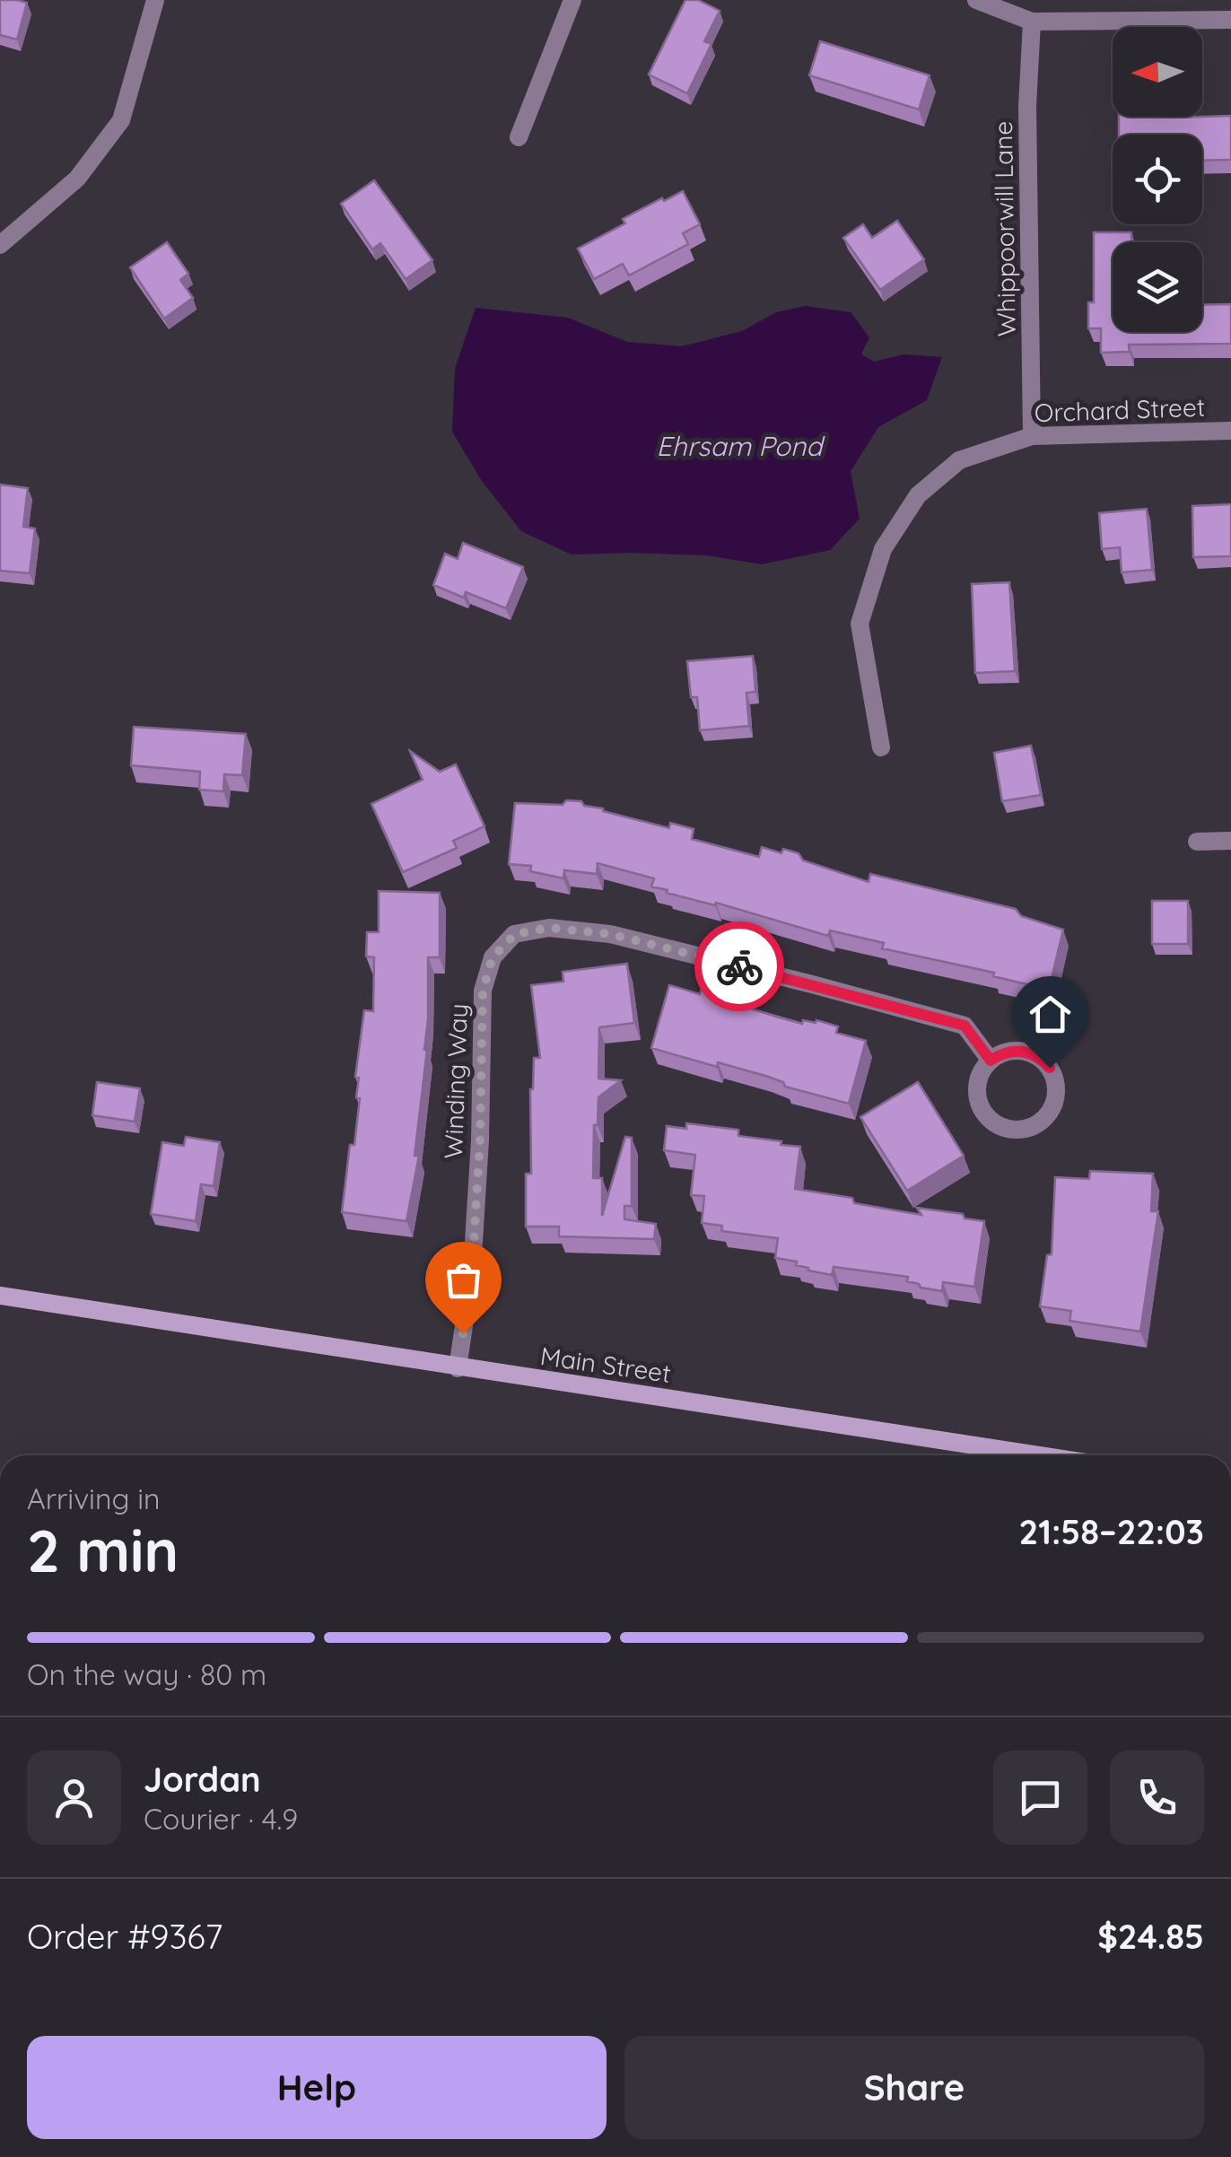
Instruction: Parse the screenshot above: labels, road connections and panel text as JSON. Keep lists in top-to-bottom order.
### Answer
{
  "streets": {
    "main road": ["Main Street"],
    "street": ["Whippoorwill Lane", "Orchard Street", "Winding Way"]
  },
  "crossings": [
    ["Whippoorwill Lane", "Orchard Street"],
    ["Winding Way", "Main Street"]
  ],
  "water": ["Ehrsam Pond"],
  "north": "left",
  "page": {
    "heading": ["2 min", "Arriving in", "21:58–22:03"],
    "panel": [
      "Jordan",
      "Courier · 4.9",
      "Order #9367",
      "$24.85"
    ],
    "bar": "On the way · 80 m",
    "buttons": ["Help", "Share"]
  }
}
